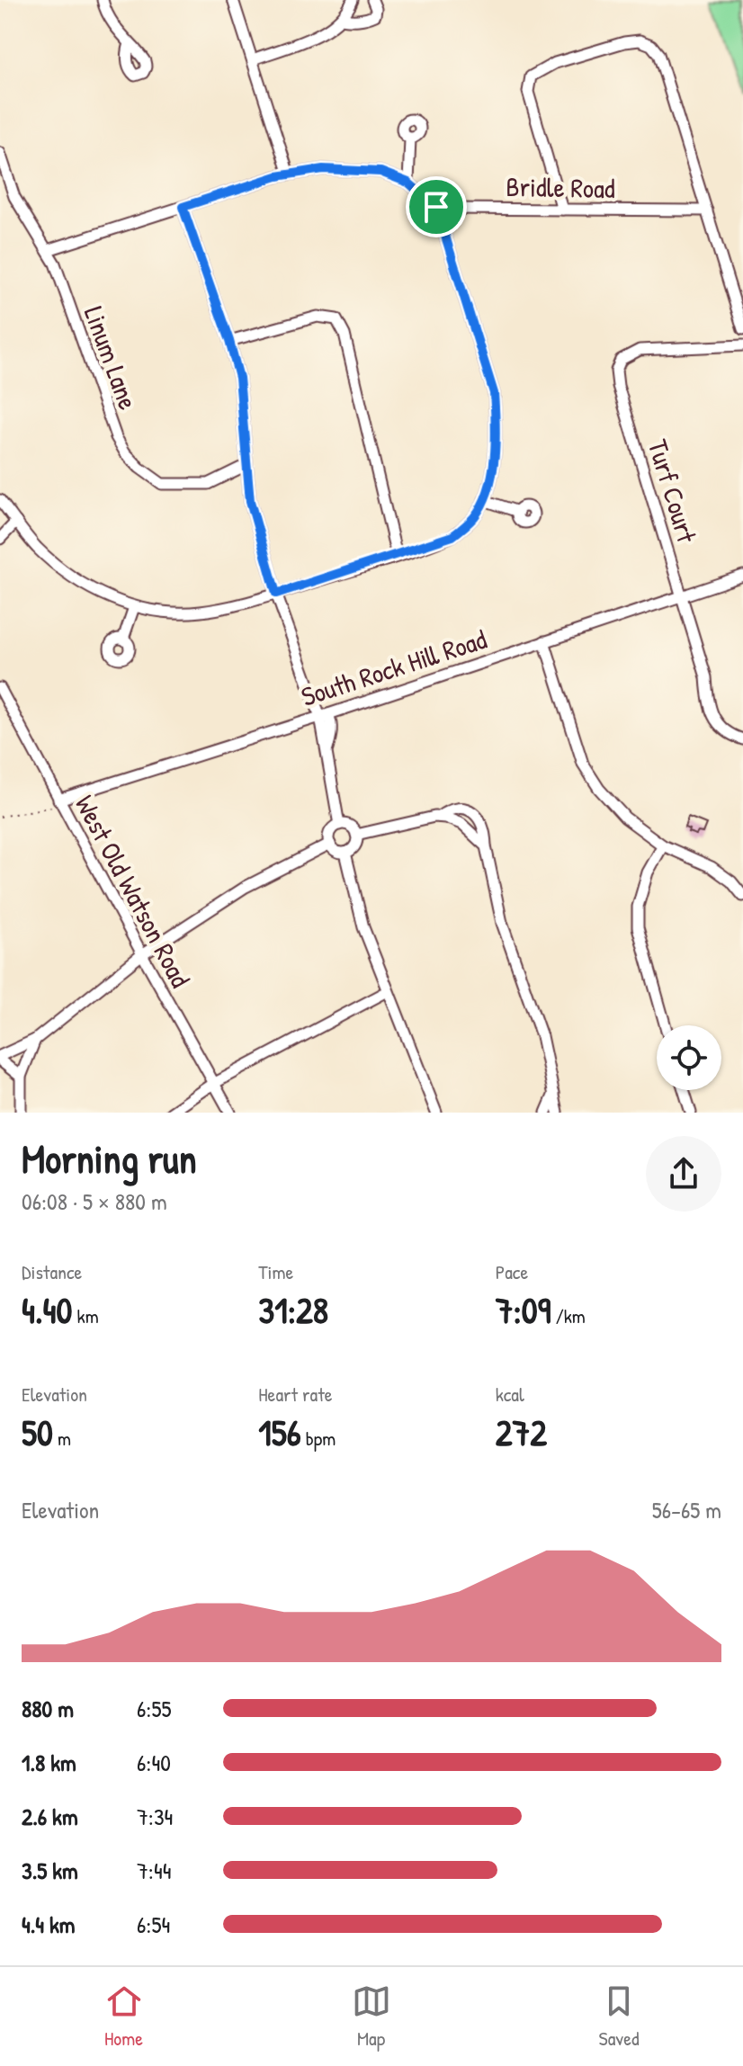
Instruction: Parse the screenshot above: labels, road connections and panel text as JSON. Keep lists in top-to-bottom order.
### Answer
{
  "streets": {
    "street": [
      "Bridle Road",
      "Linum Lane",
      "Turf Court",
      "South Rock Hill Road",
      "West Old Watson Road"
    ]
  },
  "crossings": [
    ["Turf Court", "South Rock Hill Road"],
    ["South Rock Hill Road", "West Old Watson Road"]
  ],
  "page": {
    "heading": ["Morning run", "06:08 · 5 × 880 m"],
    "stats": [
      ["Distance", "4.40 km"],
      ["Time", "31:28"],
      ["Pace", "7:09 /km"],
      ["Elevation", "50 m"],
      ["Heart rate", "156 bpm"],
      ["kcal", "272"]
    ],
    "chart": ["Elevation", "56–65 m"],
    "list": [
      {
        "name": "880 m",
        "note": "6:55"
      },
      {
        "name": "1.8 km",
        "note": "6:40"
      },
      {
        "name": "2.6 km",
        "note": "7:34"
      },
      {
        "name": "3.5 km",
        "note": "7:44"
      },
      {
        "name": "4.4 km",
        "note": "6:54"
      }
    ],
    "tabs": ["Home", "Map", "Saved"]
  }
}
